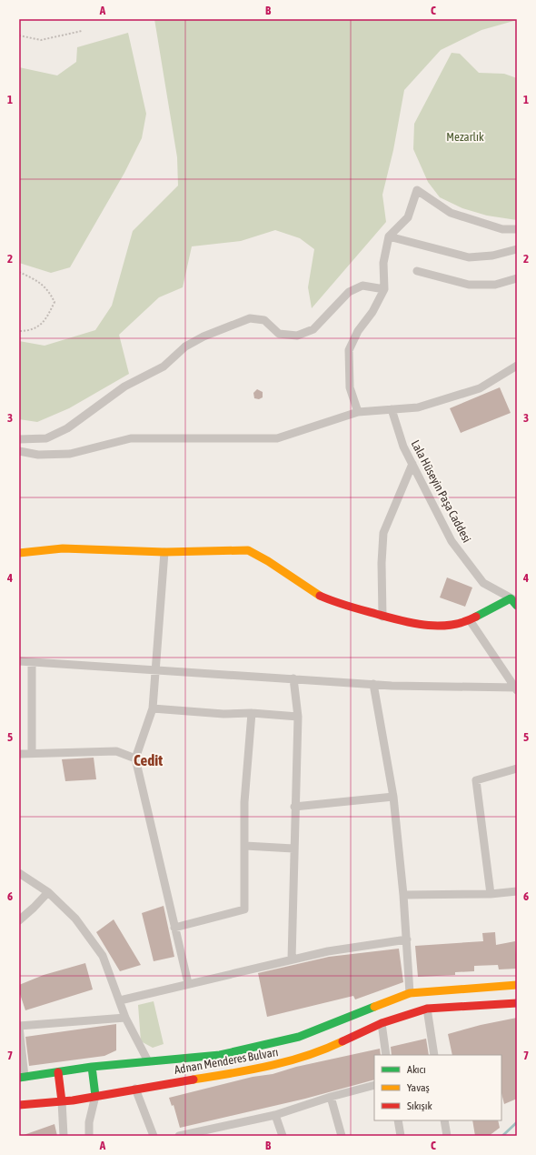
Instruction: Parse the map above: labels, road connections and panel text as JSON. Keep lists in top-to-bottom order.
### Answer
{
  "streets": {
    "main road": ["Adnan Menderes Bulvarı"],
    "street": ["Lala Hüseyin Paşa Caddesi"]
  },
  "districts": ["Cedit"],
  "parks": ["Mezarlık"],
  "legend": ["Akıcı", "Yavaş", "Sıkışık"],
  "grid": {
    "columns": ["A", "B", "C"],
    "rows": [
      "1",
      "2",
      "3",
      "4",
      "5",
      "6",
      "7"
    ]
  }
}
